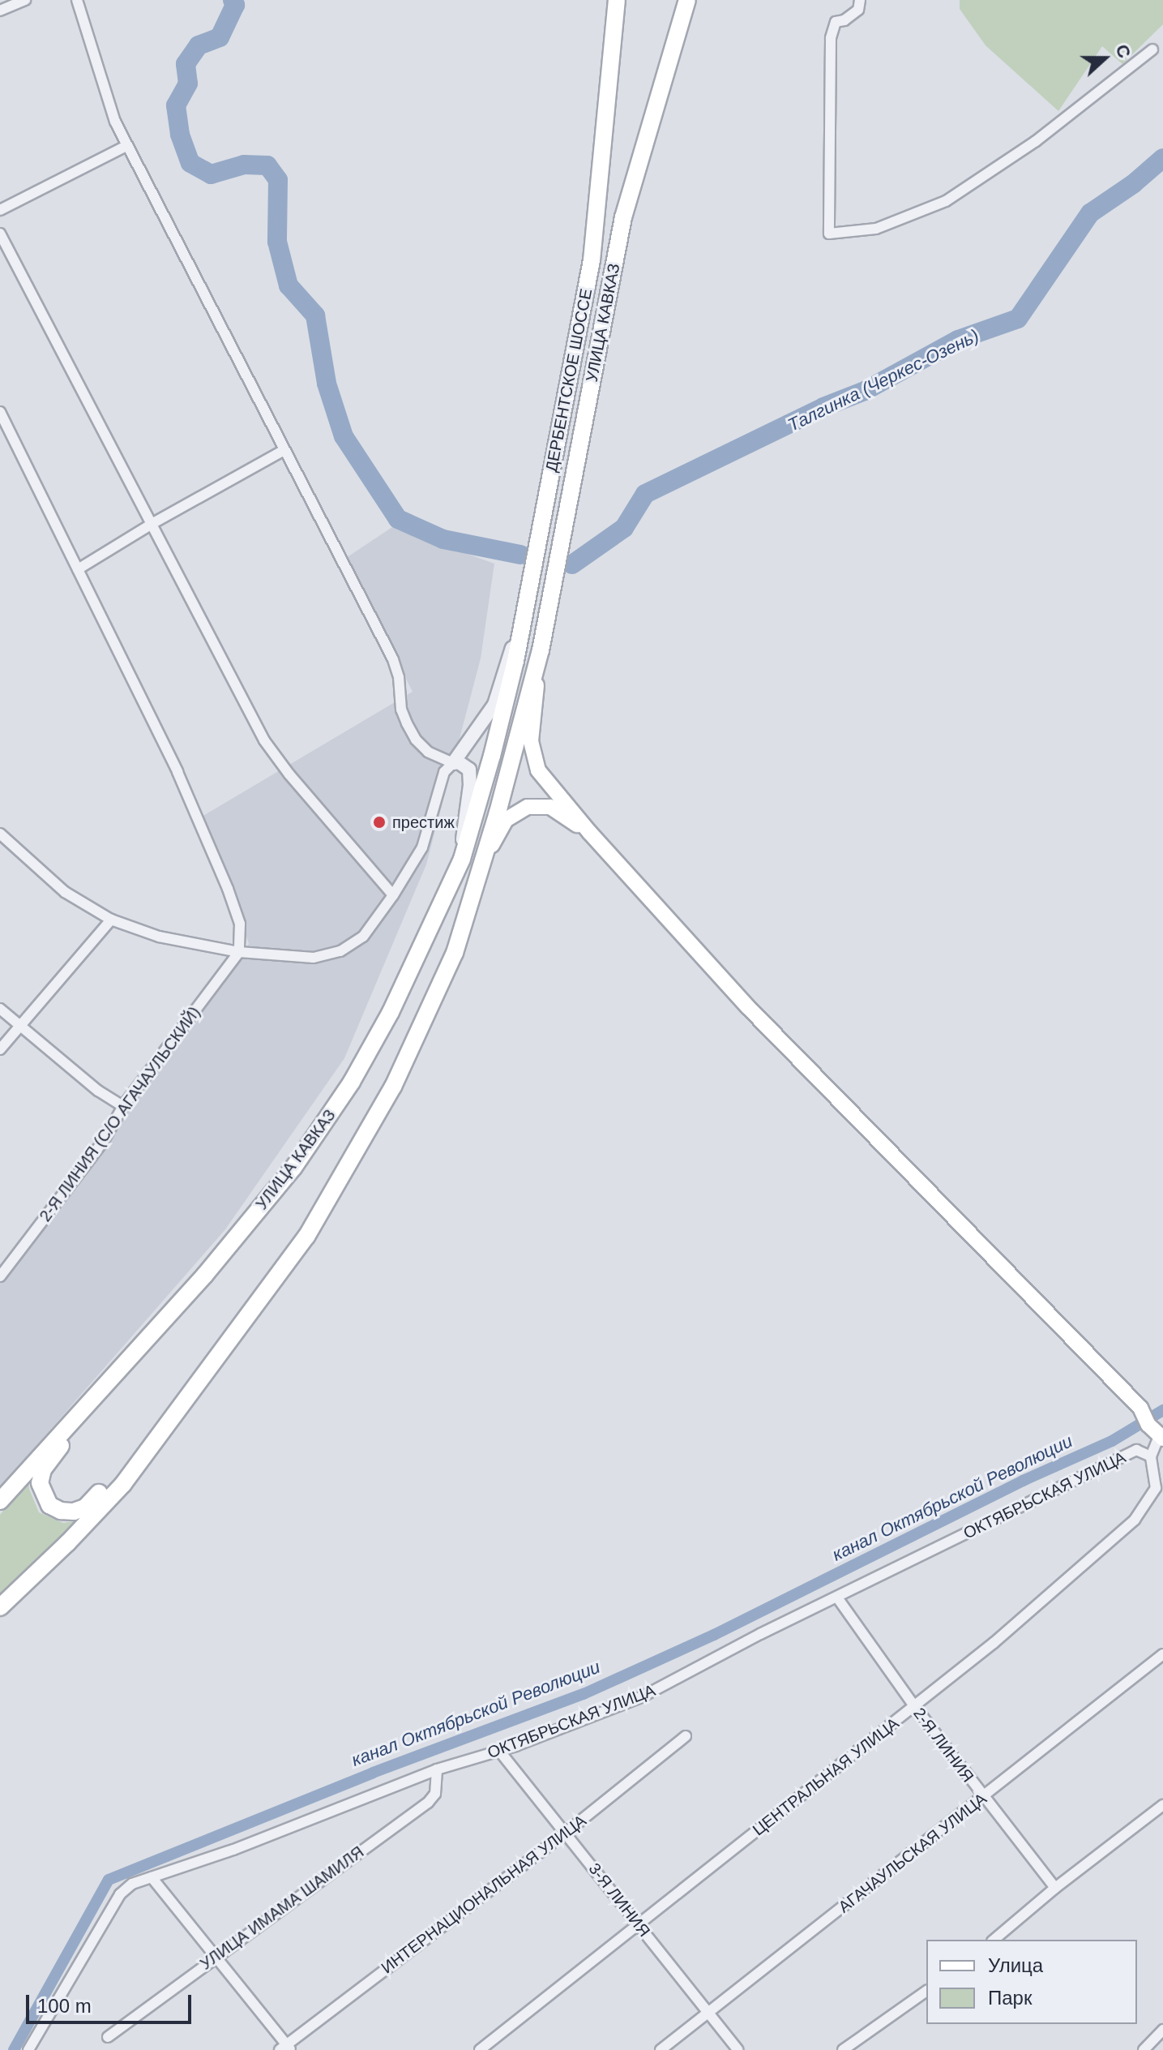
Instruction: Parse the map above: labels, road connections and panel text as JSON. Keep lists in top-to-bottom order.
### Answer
{
  "streets": {
    "highway": ["УЛИЦА КАВКАЗ", "ДЕРБЕНТСКОЕ ШОССЕ"],
    "street": [
      "2-Я ЛИНИЯ (С/О АГАЧАУЛЬСКИЙ)",
      "ОКТЯБРЬСКАЯ УЛИЦА",
      "2-Я ЛИНИЯ",
      "ЦЕНТРАЛЬНАЯ УЛИЦА",
      "АГАЧАУЛЬСКАЯ УЛИЦА",
      "ИНТЕРНАЦИОНАЛЬНАЯ УЛИЦА",
      "3-Я ЛИНИЯ",
      "УЛИЦА ИМАМА ШАМИЛЯ"
    ]
  },
  "crossings": [
    ["УЛИЦА КАВКАЗ", "ДЕРБЕНТСКОЕ ШОССЕ"],
    ["ОКТЯБРЬСКАЯ УЛИЦА", "2-Я ЛИНИЯ"],
    ["ОКТЯБРЬСКАЯ УЛИЦА", "3-Я ЛИНИЯ"],
    ["ОКТЯБРЬСКАЯ УЛИЦА", "УЛИЦА ИМАМА ШАМИЛЯ"],
    ["2-Я ЛИНИЯ", "ЦЕНТРАЛЬНАЯ УЛИЦА"],
    ["2-Я ЛИНИЯ", "АГАЧАУЛЬСКАЯ УЛИЦА"],
    ["ЦЕНТРАЛЬНАЯ УЛИЦА", "3-Я ЛИНИЯ"],
    ["АГАЧАУЛЬСКАЯ УЛИЦА", "3-Я ЛИНИЯ"],
    ["ИНТЕРНАЦИОНАЛЬНАЯ УЛИЦА", "3-Я ЛИНИЯ"]
  ],
  "water": ["Талгинка (Черкес-Озень)", "канал Октябрьской Революции"],
  "places": ["престиж"],
  "legend": ["Улица", "Парк"],
  "scale_bar": "100 m",
  "north": "right"
}
